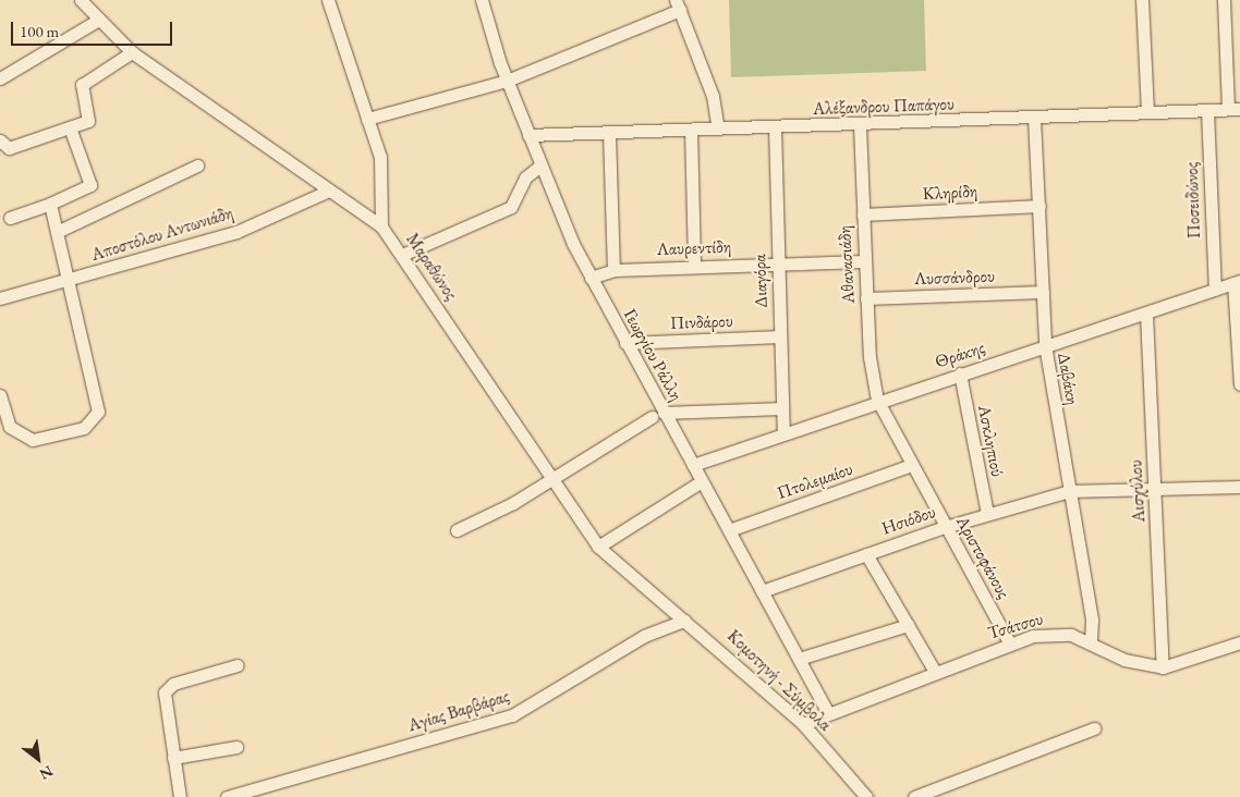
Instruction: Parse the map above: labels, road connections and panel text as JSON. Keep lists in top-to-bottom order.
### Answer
{
  "streets": {
    "street": [
      "Αλέξανδρου Παπάγου",
      "Κληρίδη",
      "Ποσειδώνος",
      "Αποστόλου Αντωνιάδη",
      "Λαυρεντίδη",
      "Αθανασιάδη",
      "Μαραθώνος",
      "Λυσσάνδρου",
      "Διαγόρα",
      "Πινδάρου",
      "Γεωργίου Ράλλη",
      "Θράκης",
      "Δαβάκη",
      "Ασκληπιού",
      "Πτολεμαίου",
      "Αισχύλου",
      "Ησιόδου",
      "Αριστοφάνους",
      "Τσάτσου",
      "Κομοτηνή - Σύμβολα",
      "Αγίας Βαρβάρας"
    ]
  },
  "crossings": [
    ["Αλέξανδρου Παπάγου", "Ποσειδώνος"],
    ["Αλέξανδρου Παπάγου", "Αθανασιάδη"],
    ["Αλέξανδρου Παπάγου", "Διαγόρα"],
    ["Αλέξανδρου Παπάγου", "Γεωργίου Ράλλη"],
    ["Αλέξανδρου Παπάγου", "Δαβάκη"],
    ["Κληρίδη", "Αθανασιάδη"],
    ["Κληρίδη", "Δαβάκη"],
    ["Ποσειδώνος", "Θράκης"],
    ["Αποστόλου Αντωνιάδη", "Μαραθώνος"],
    ["Λαυρεντίδη", "Αθανασιάδη"],
    ["Λαυρεντίδη", "Διαγόρα"],
    ["Λαυρεντίδη", "Γεωργίου Ράλλη"],
    ["Αθανασιάδη", "Λυσσάνδρου"],
    ["Αθανασιάδη", "Θράκης"],
    ["Αθανασιάδη", "Αριστοφάνους"],
    ["Μαραθώνος", "Κομοτηνή - Σύμβολα"],
    ["Μαραθώνος", "Αγίας Βαρβάρας"],
    ["Λυσσάνδρου", "Δαβάκη"],
    ["Διαγόρα", "Πινδάρου"],
    ["Διαγόρα", "Θράκης"],
    ["Πινδάρου", "Γεωργίου Ράλλη"],
    ["Γεωργίου Ράλλη", "Θράκης"],
    ["Γεωργίου Ράλλη", "Πτολεμαίου"],
    ["Γεωργίου Ράλλη", "Ησιόδου"],
    ["Γεωργίου Ράλλη", "Τσάτσου"],
    ["Θράκης", "Δαβάκη"],
    ["Θράκης", "Ασκληπιού"],
    ["Θράκης", "Αισχύλου"],
    ["Θράκης", "Αριστοφάνους"],
    ["Δαβάκη", "Ησιόδου"],
    ["Δαβάκη", "Τσάτσου"],
    ["Ασκληπιού", "Ησιόδου"],
    ["Πτολεμαίου", "Αριστοφάνους"],
    ["Αισχύλου", "Ησιόδου"],
    ["Αισχύλου", "Τσάτσου"],
    ["Ησιόδου", "Αριστοφάνους"],
    ["Αριστοφάνους", "Τσάτσου"],
    ["Τσάτσου", "Κομοτηνή - Σύμβολα"],
    ["Κομοτηνή - Σύμβολα", "Αγίας Βαρβάρας"]
  ],
  "scale_bar": "100 m",
  "north": "bottom right"
}
